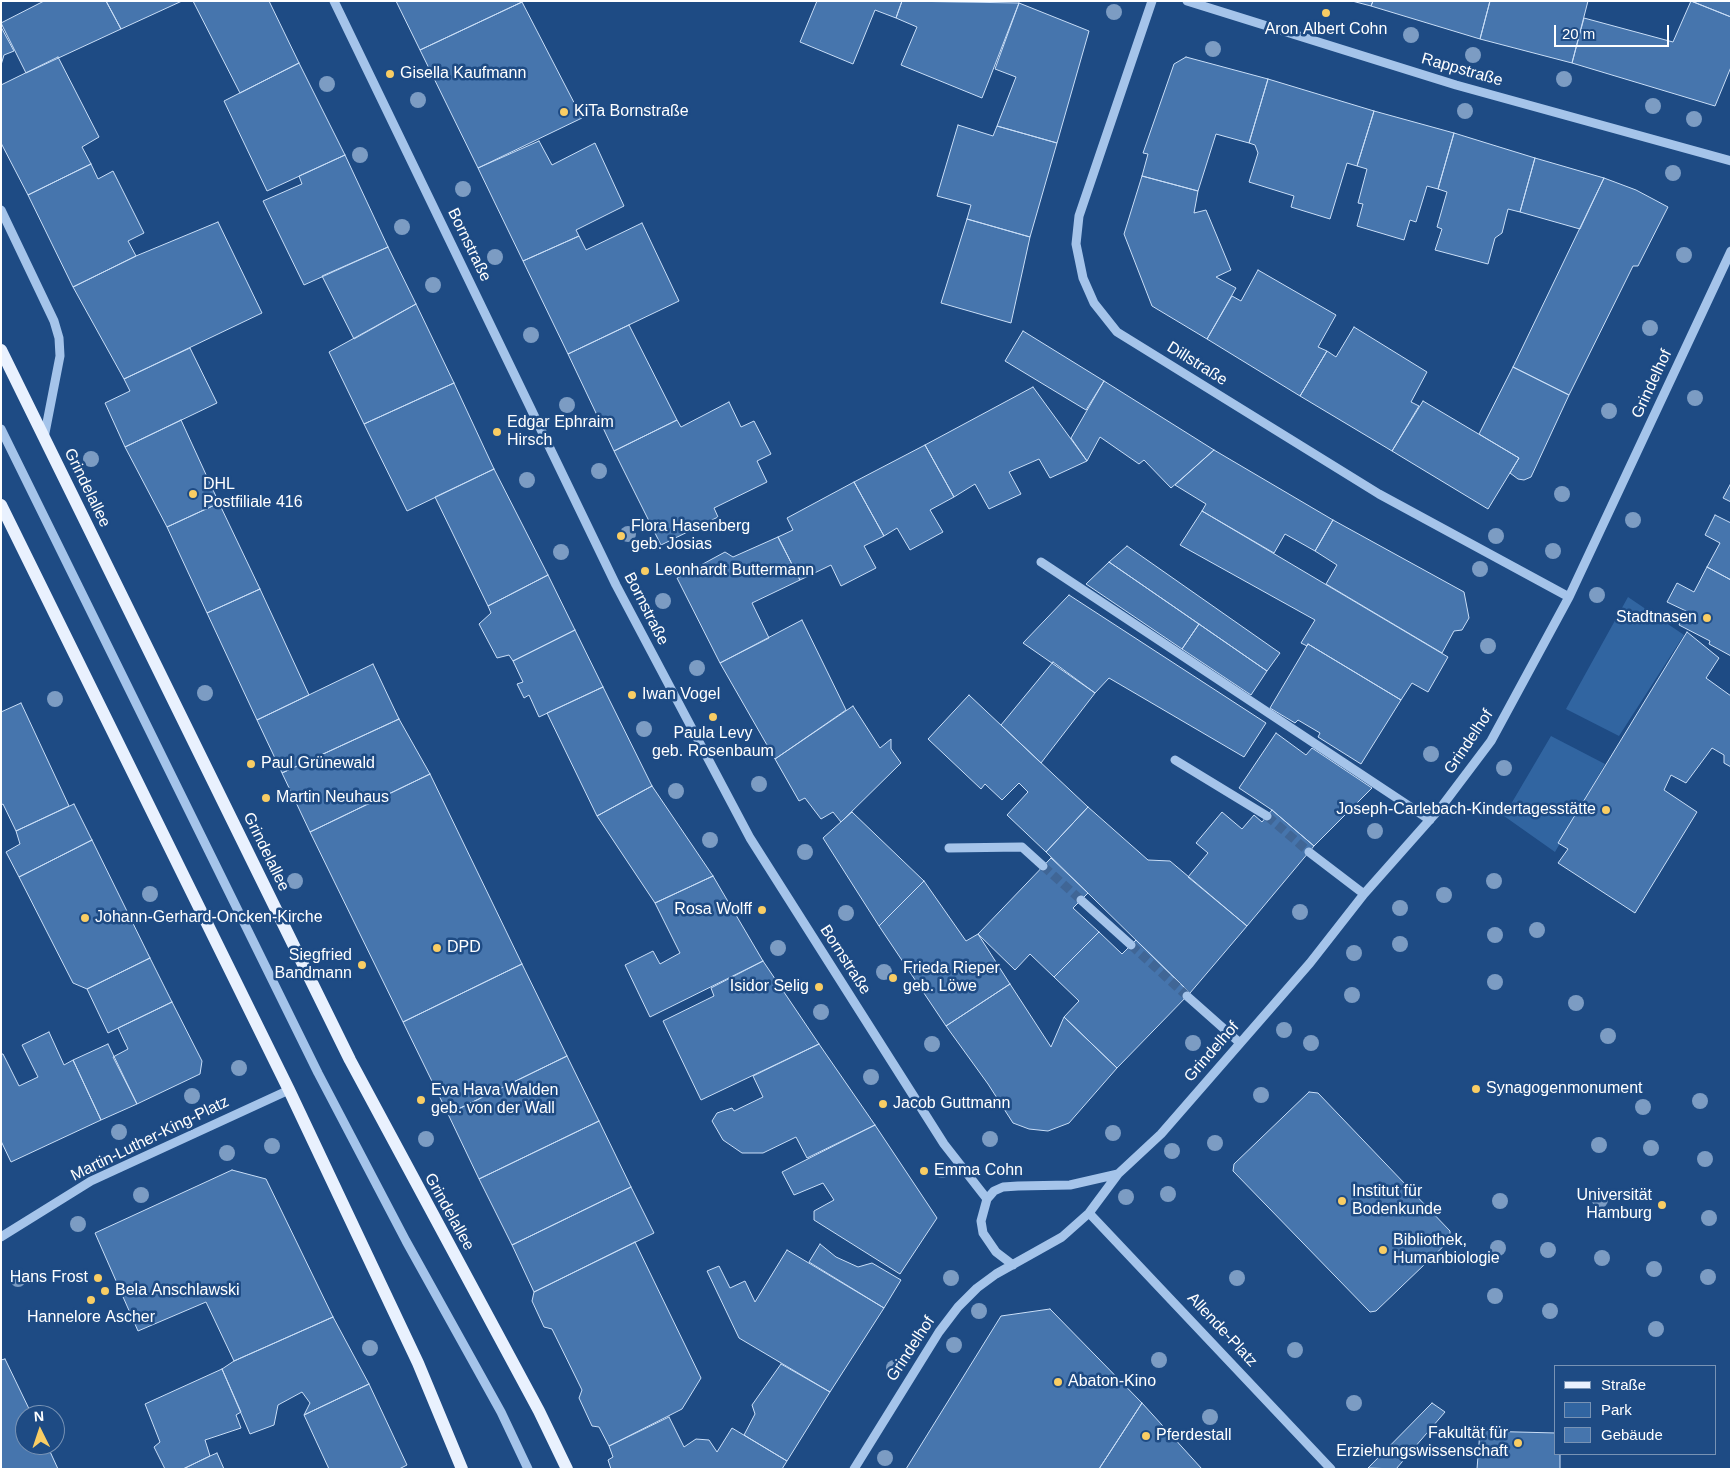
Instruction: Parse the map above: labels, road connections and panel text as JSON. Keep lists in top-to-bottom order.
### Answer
{
  "streets": {
    "main road": ["Grindelallee"],
    "street": [
      "Rappstraße",
      "Bornstraße",
      "Dillstraße",
      "Grindelhof",
      "Martin-Luther-King-Platz",
      "Allende-Platz"
    ]
  },
  "crossings": [
    ["Dillstraße", "Grindelhof"],
    ["Grindelhof", "Allende-Platz"]
  ],
  "places": [
    "Aron Albert Cohn",
    "Gisella Kaufmann",
    "KiTa Bornstraße",
    "Edgar Ephraim Hirsch",
    "DHL Postfiliale 416",
    "Flora Hasenberg geb. Josias",
    "Leonhardt Buttermann",
    "Stadtnasen",
    "Iwan Vogel",
    "Paula Levy geb. Rosenbaum",
    "Paul Grünewald",
    "Martin Neuhaus",
    "Joseph-Carlebach-Kindertagesstätte",
    "Rosa Wolff",
    "Johann-Gerhard-Oncken-Kirche",
    "DPD",
    "Siegfried Bandmann",
    "Frieda Rieper geb. Löwe",
    "Isidor Selig",
    "Synagogenmonument",
    "Eva Hava Walden geb. von der Wall",
    "Jacob Guttmann",
    "Emma Cohn",
    "Institut für Bodenkunde",
    "Universität Hamburg",
    "Bibliothek, Humanbiologie",
    "Hans Frost",
    "Bela Anschlawski",
    "Hannelore Ascher",
    "Abaton-Kino",
    "Pferdestall",
    "Fakultät für Erziehungswissenschaft"
  ],
  "legend": ["Straße", "Park", "Gebäude"],
  "scale_bar": "20 m",
  "north": "top"
}
